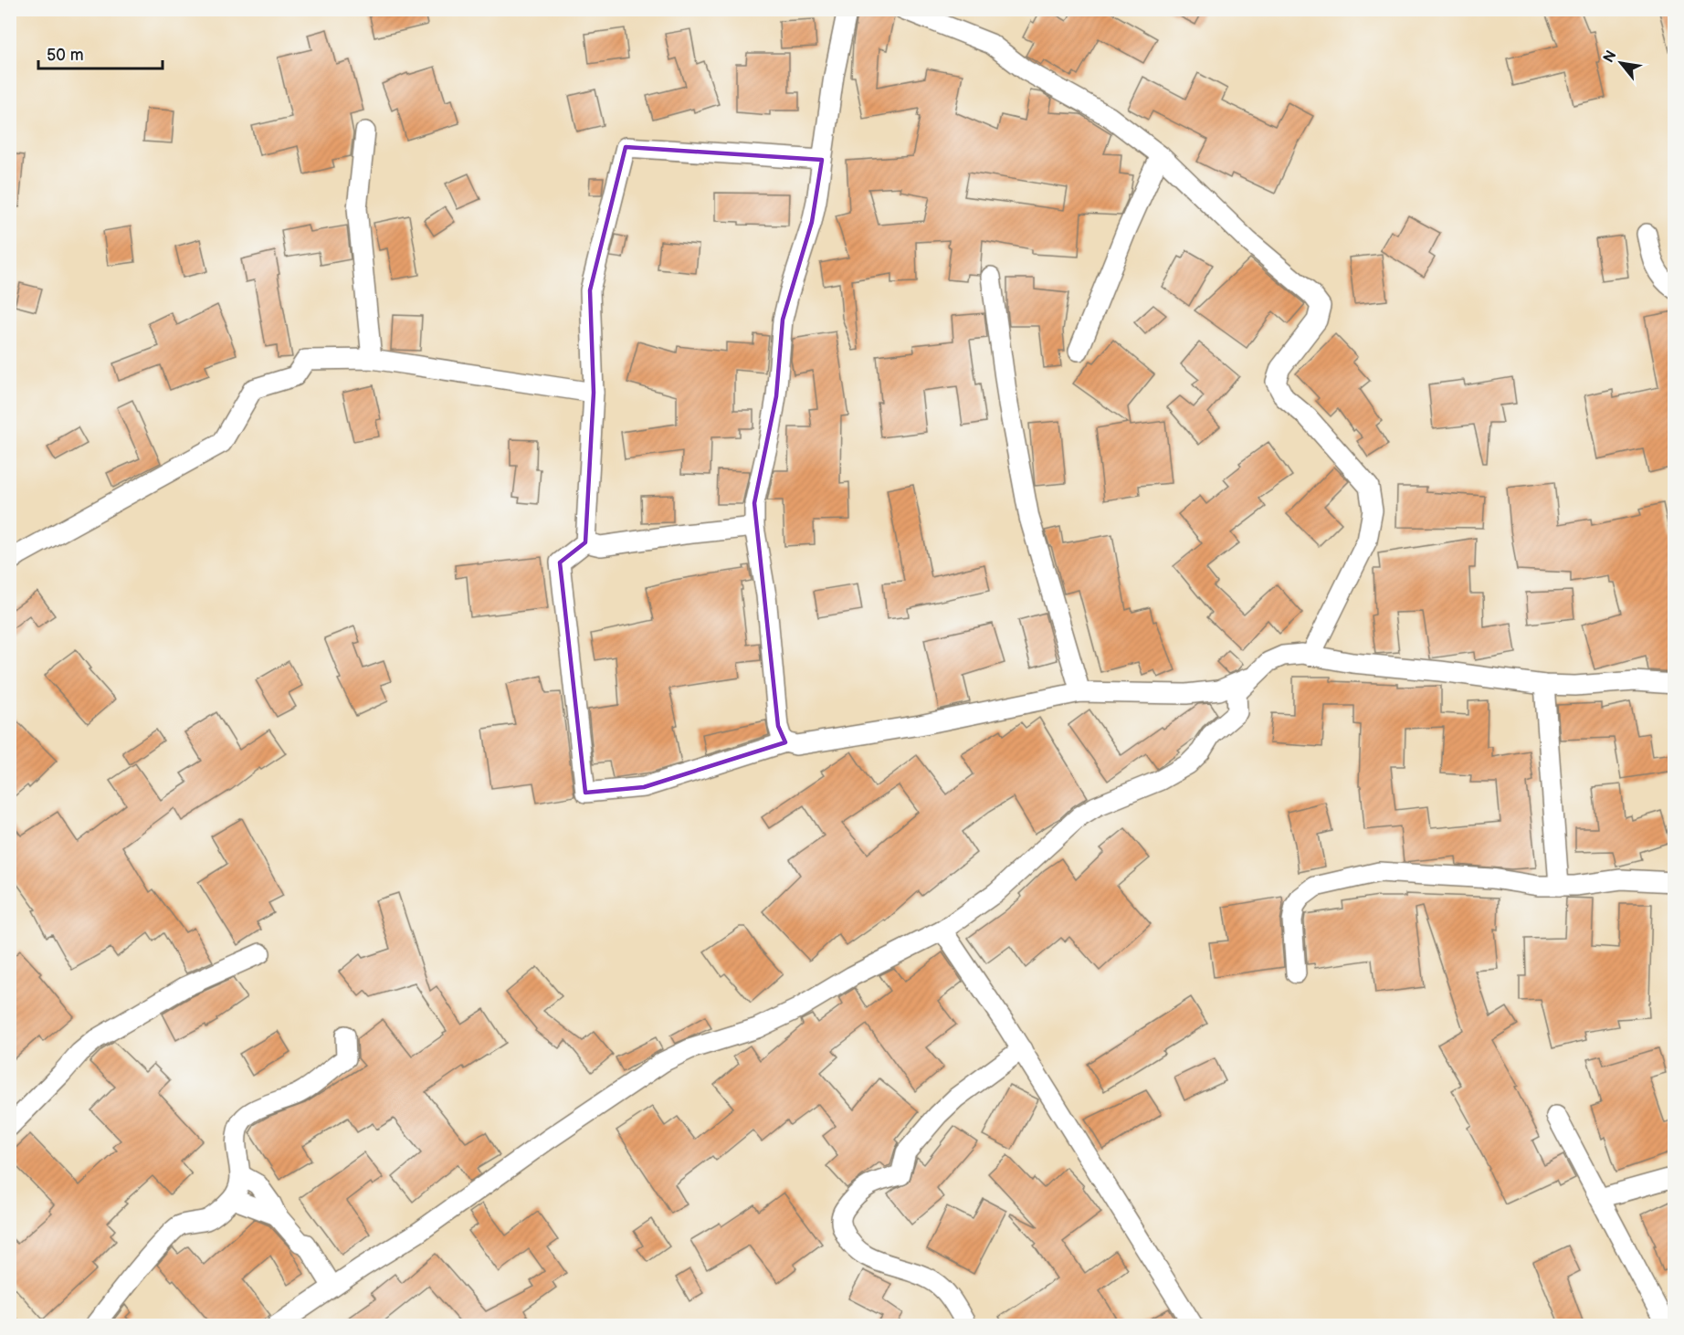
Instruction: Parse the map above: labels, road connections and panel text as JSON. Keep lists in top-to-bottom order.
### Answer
{
  "scale_bar": "50 m",
  "north": "top left"
}
